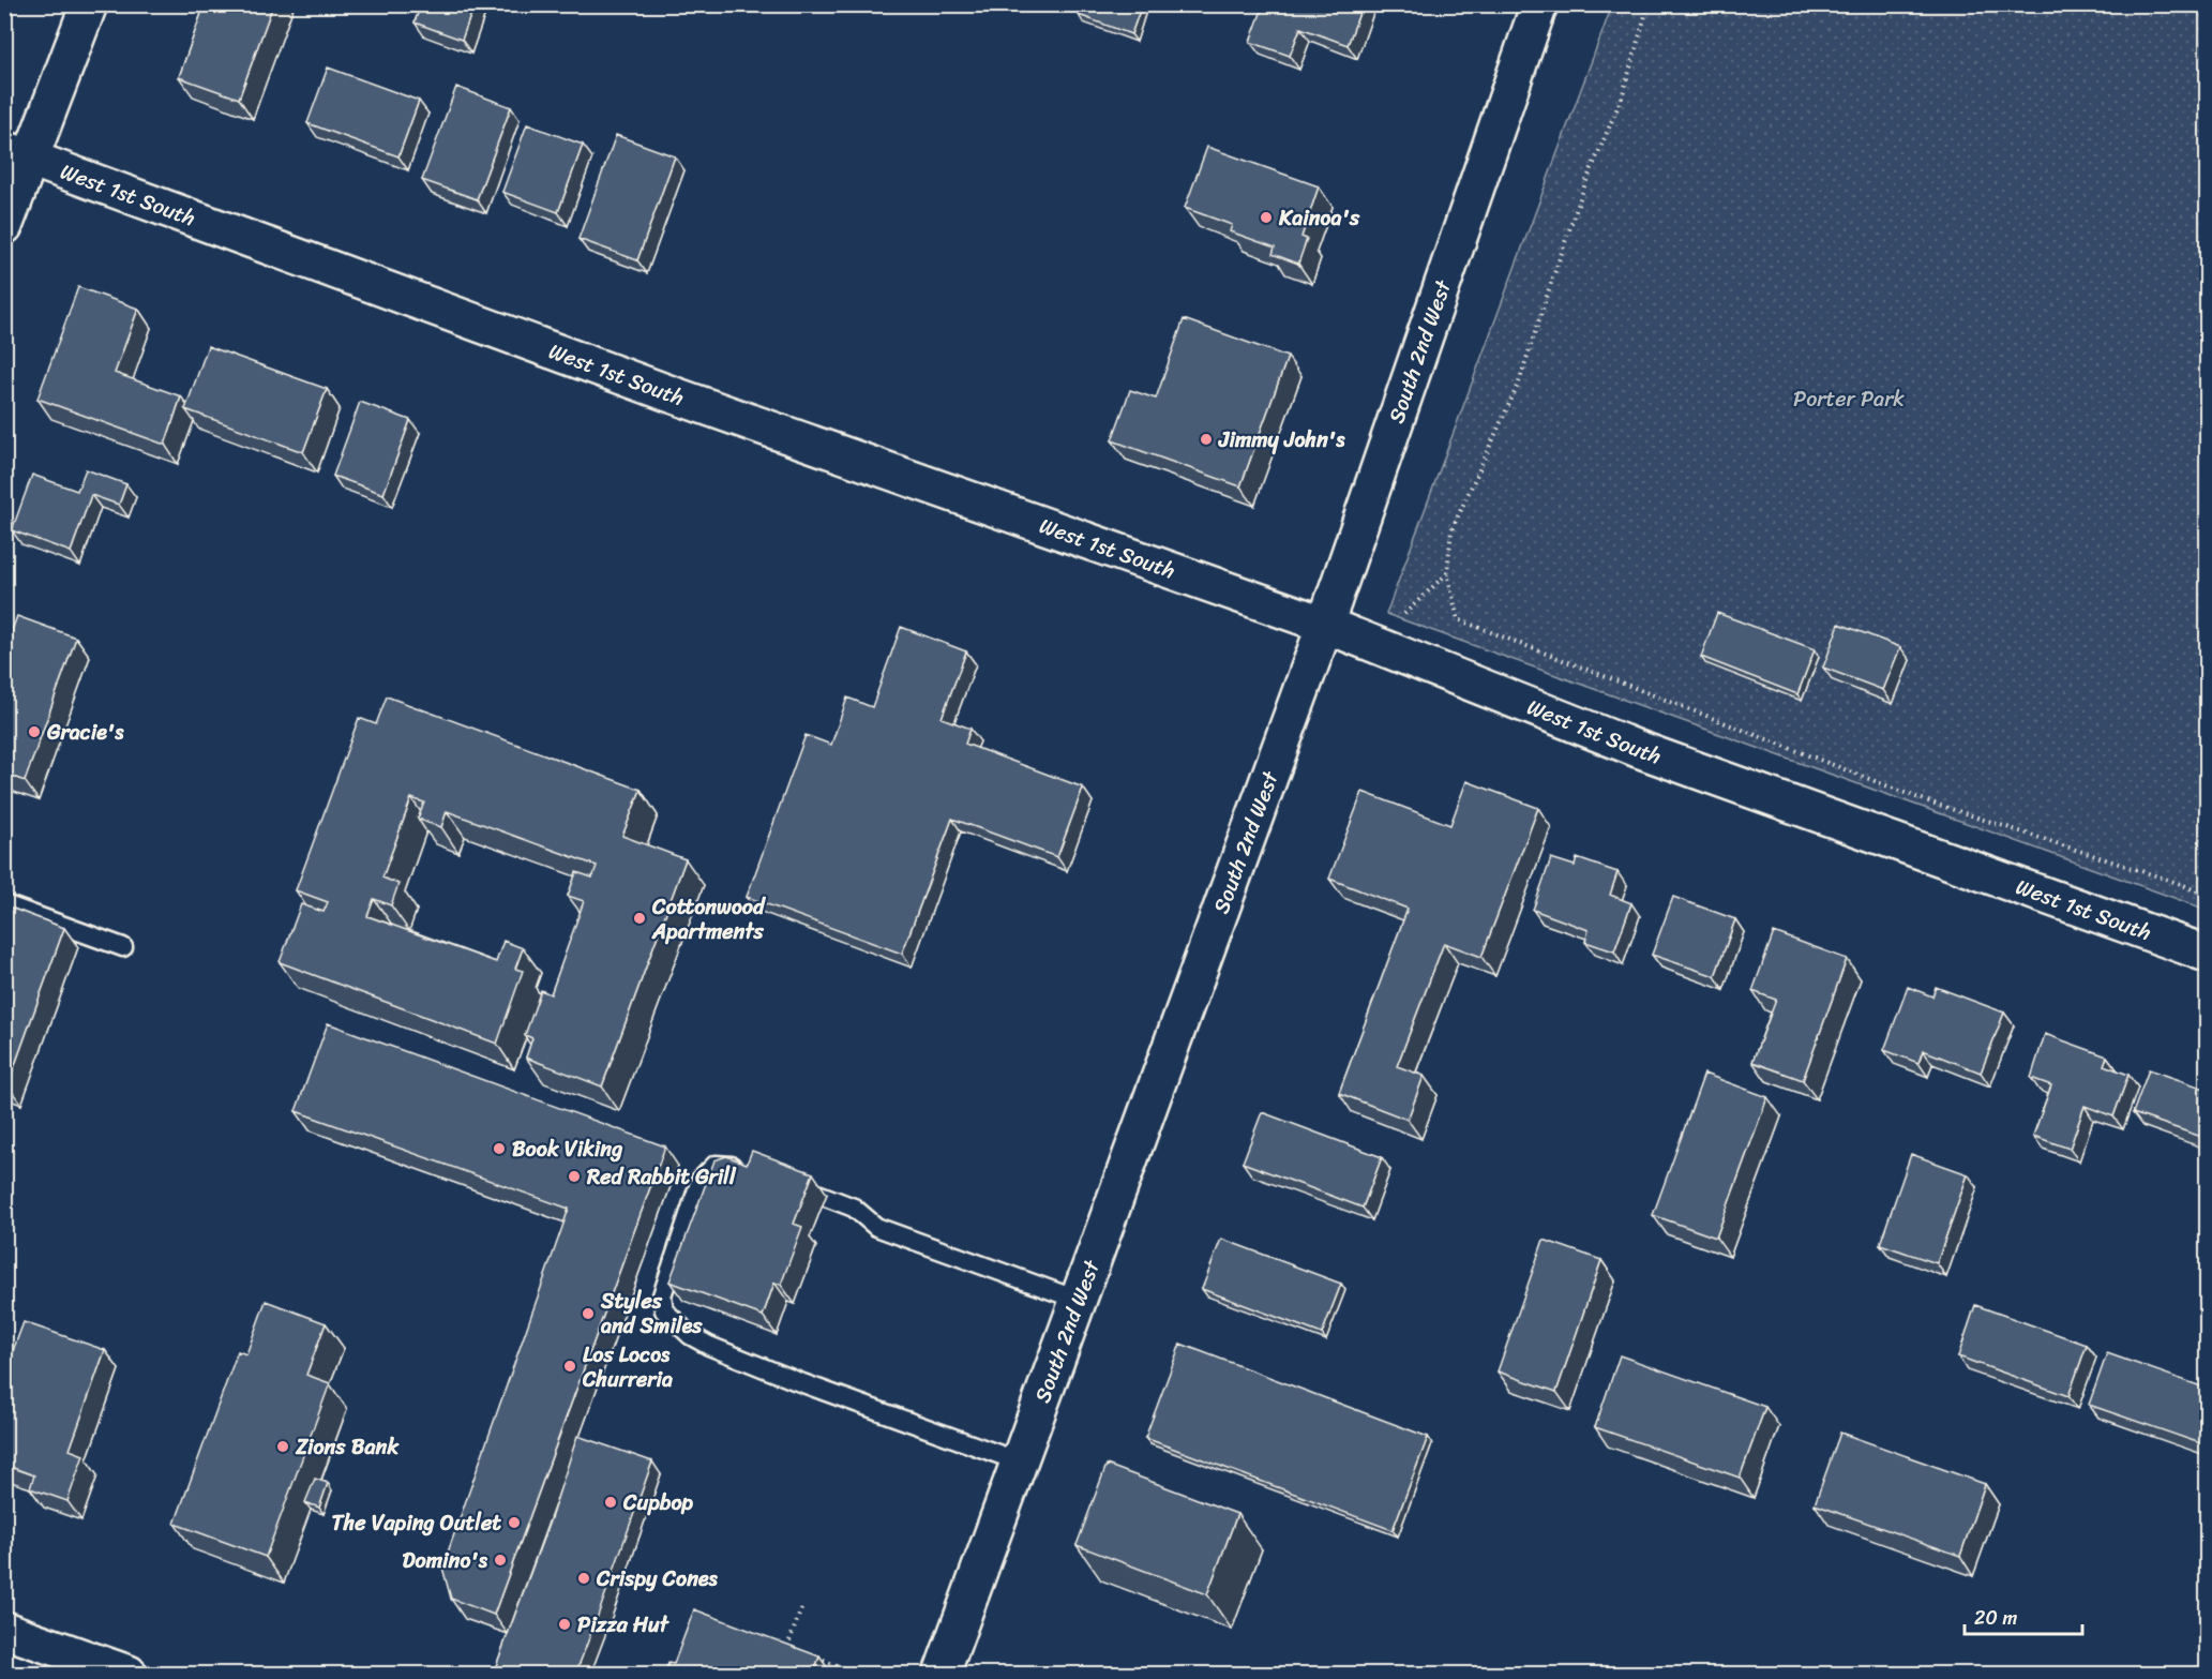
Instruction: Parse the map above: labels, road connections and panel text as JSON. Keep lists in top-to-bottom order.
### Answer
{
  "streets": {
    "street": ["West 1st South", "South 2nd West"]
  },
  "crossings": [
    ["West 1st South", "South 2nd West"]
  ],
  "parks": ["Porter Park"],
  "places": [
    "Kainoa's",
    "Jimmy John's",
    "Gracie's",
    "Cottonwood Apartments",
    "Book Viking",
    "Red Rabbit Grill",
    "Styles and Smiles",
    "Los Locos Churreria",
    "Zions Bank",
    "Cupbop",
    "The Vaping Outlet",
    "Domino's",
    "Crispy Cones",
    "Pizza Hut"
  ],
  "scale_bar": "20 m"
}
